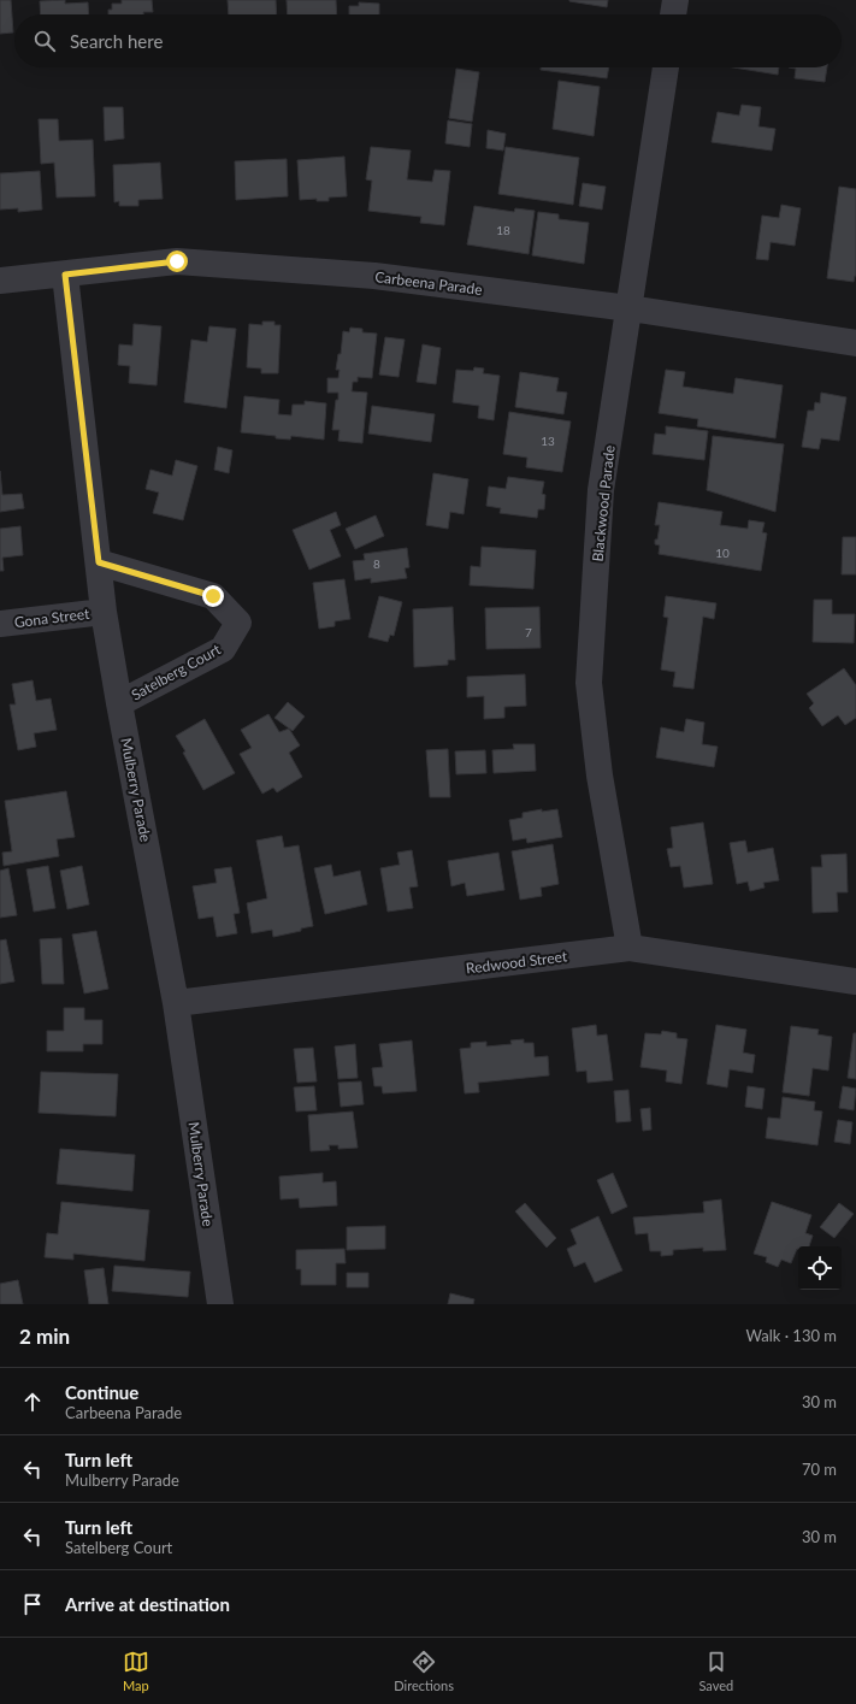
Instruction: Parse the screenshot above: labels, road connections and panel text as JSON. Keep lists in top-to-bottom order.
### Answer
{
  "streets": {
    "street": [
      "Carbeena Parade",
      "Blackwood Parade",
      "Gona Street",
      "Satelberg Court",
      "Mulberry Parade",
      "Redwood Street"
    ]
  },
  "crossings": [
    ["Carbeena Parade", "Blackwood Parade"],
    ["Carbeena Parade", "Mulberry Parade"],
    ["Blackwood Parade", "Redwood Street"],
    ["Gona Street", "Mulberry Parade"],
    ["Satelberg Court", "Mulberry Parade"],
    ["Mulberry Parade", "Redwood Street"]
  ],
  "house_numbers": [
    "18",
    "13",
    "10",
    "8",
    "7"
  ],
  "page": {
    "search": "Search here",
    "heading": ["2 min", "Walk · 130 m"],
    "list": [
      ["Continue", "Carbeena Parade", "30 m"],
      ["Turn left", "Mulberry Parade", "70 m"],
      ["Turn left", "Satelberg Court", "30 m"],
      "Arrive at destination"
    ],
    "nav": ["Map", "Directions", "Saved"]
  }
}
